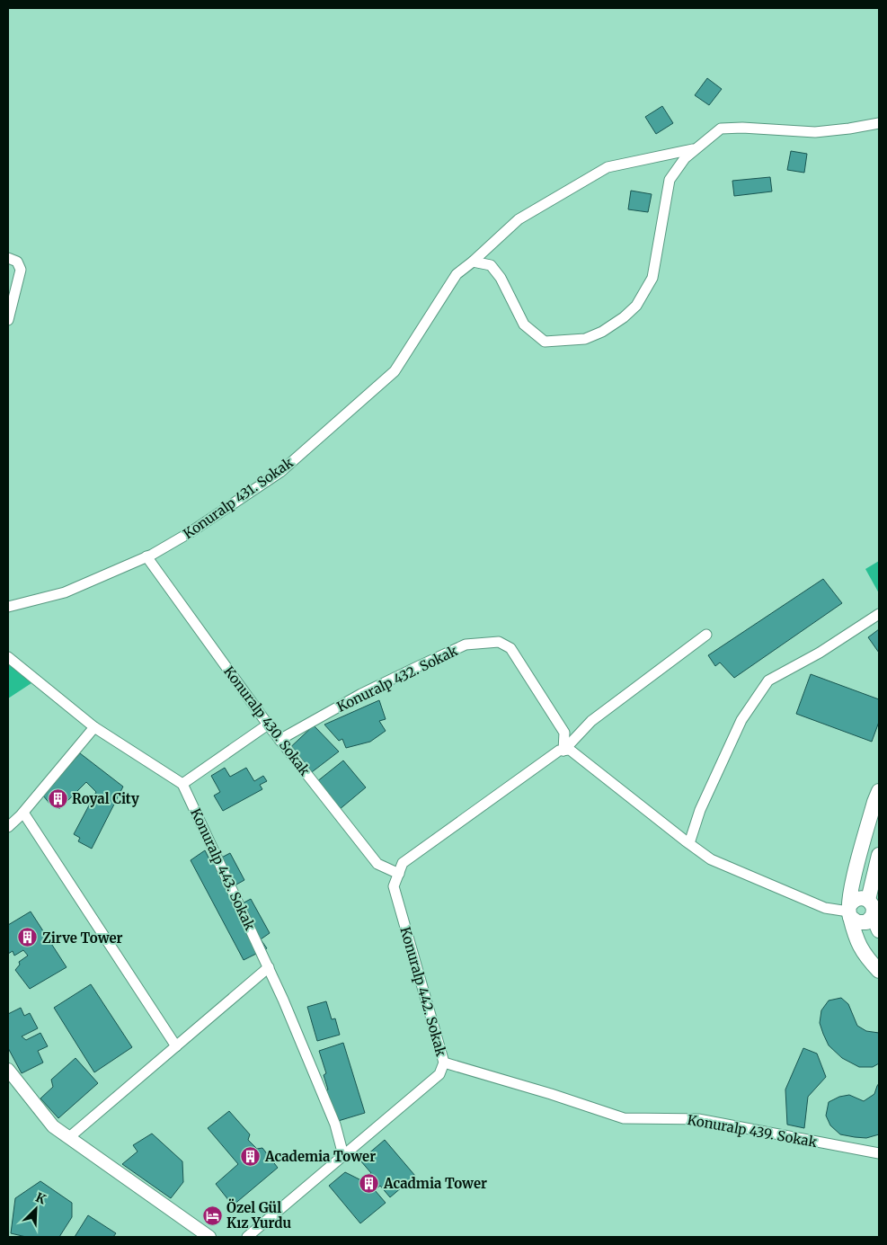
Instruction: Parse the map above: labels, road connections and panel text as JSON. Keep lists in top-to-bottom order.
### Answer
{
  "streets": {
    "street": [
      "Konuralp 431. Sokak",
      "Konuralp 432. Sokak",
      "Konuralp 430. Sokak",
      "Konuralp 443. Sokak",
      "Konuralp 442. Sokak",
      "Konuralp 439. Sokak"
    ]
  },
  "crossings": [
    ["Konuralp 431. Sokak", "Konuralp 430. Sokak"],
    ["Konuralp 432. Sokak", "Konuralp 430. Sokak"],
    ["Konuralp 430. Sokak", "Konuralp 442. Sokak"],
    ["Konuralp 443. Sokak", "Konuralp 442. Sokak"],
    ["Konuralp 442. Sokak", "Konuralp 439. Sokak"]
  ],
  "places": {
    "building": [
      "Royal City",
      "Zirve Tower",
      "Academia Tower",
      "Acadmia Tower"
    ],
    "hotel": ["Özel Gül Kız Yurdu"]
  },
  "north": "top right"
}
